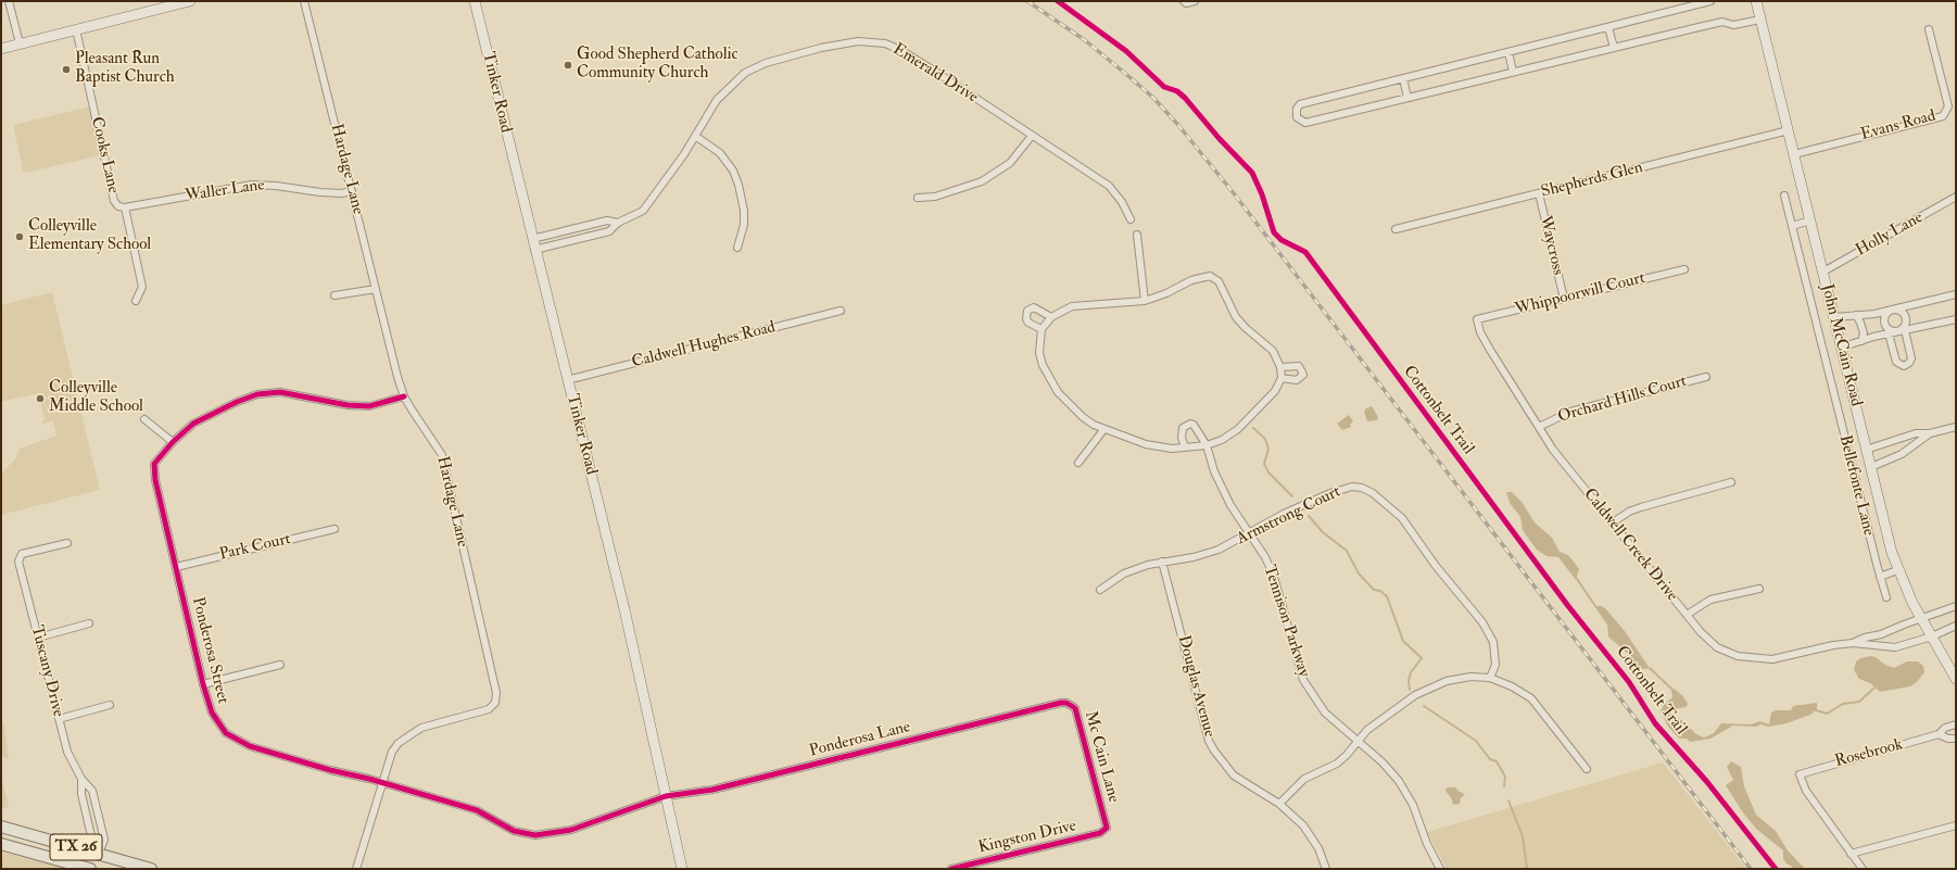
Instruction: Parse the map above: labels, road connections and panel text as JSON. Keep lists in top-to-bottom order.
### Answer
{
  "streets": {
    "main road": ["Tinker Road", "John McCain Road", "TX 26"],
    "street": [
      "Emerald Drive",
      "Evans Road",
      "Cooks Lane",
      "Hardage Lane",
      "Shepherds Glen",
      "Waller Lane",
      "Holly Lane",
      "Waycross",
      "Whippoorwill Court",
      "Caldwell Hughes Road",
      "Orchard Hills Court",
      "Bellefonte Lane",
      "Armstrong Court",
      "Caldwell Creek Drive",
      "Park Court",
      "Tennison Parkway",
      "Ponderosa Street",
      "Tuscany Drive",
      "Douglas Avenue",
      "Ponderosa Lane",
      "Rosebrook",
      "Mc Cain Lane",
      "Kingston Drive"
    ],
    "cycle path": ["Cottonbelt Trail"]
  },
  "crossings": [
    ["Emerald Drive", "Tinker Road"],
    ["Tinker Road", "Caldwell Hughes Road"],
    ["Tinker Road", "Ponderosa Street"],
    ["Tinker Road", "Ponderosa Lane"],
    ["Evans Road", "John McCain Road"],
    ["Cooks Lane", "Waller Lane"],
    ["Hardage Lane", "Waller Lane"],
    ["Hardage Lane", "Ponderosa Street"],
    ["Shepherds Glen", "Waycross"],
    ["Shepherds Glen", "John McCain Road"],
    ["Holly Lane", "John McCain Road"],
    ["Waycross", "Whippoorwill Court"],
    ["Whippoorwill Court", "Caldwell Creek Drive"],
    ["John McCain Road", "Caldwell Creek Drive"],
    ["Orchard Hills Court", "Caldwell Creek Drive"],
    ["Armstrong Court", "Tennison Parkway"],
    ["Armstrong Court", "Douglas Avenue"],
    ["Park Court", "Ponderosa Street"],
    ["Ponderosa Street", "Ponderosa Lane"],
    ["Tuscany Drive", "TX 26"],
    ["Ponderosa Lane", "Mc Cain Lane"],
    ["Mc Cain Lane", "Kingston Drive"]
  ],
  "places": [
    "Good Shepherd Catholic Community Church",
    "Pleasant Run Baptist Church",
    "Colleyville Elementary School",
    "Colleyville Middle School"
  ]
}
